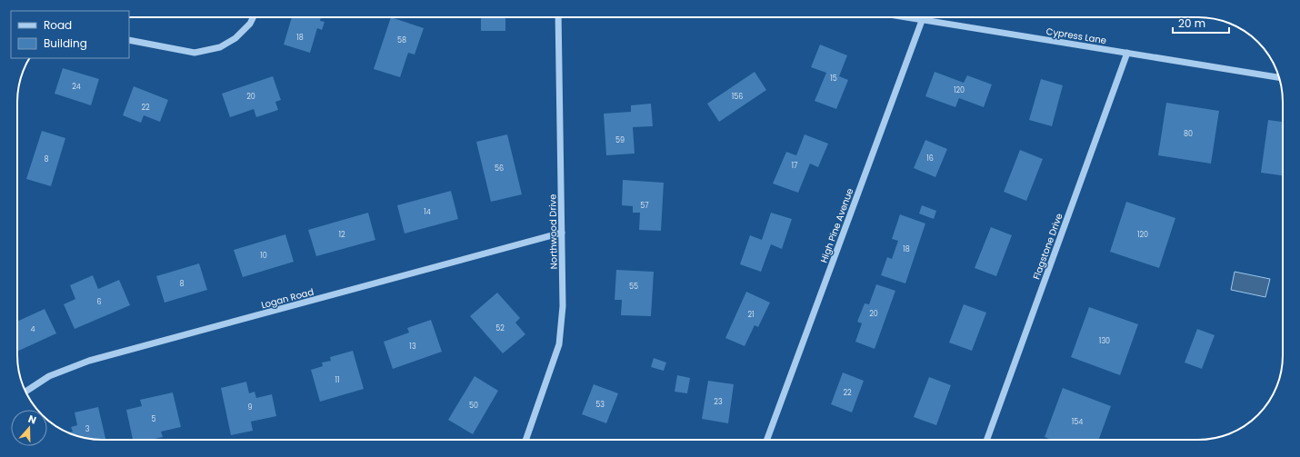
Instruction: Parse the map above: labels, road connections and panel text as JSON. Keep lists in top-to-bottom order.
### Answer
{
  "streets": {
    "street": [
      "Cypress Lane",
      "High Pine Avenue",
      "Northwood Drive",
      "Flagstone Drive",
      "Logan Road"
    ]
  },
  "crossings": [
    ["Cypress Lane", "High Pine Avenue"],
    ["Cypress Lane", "Flagstone Drive"],
    ["Northwood Drive", "Logan Road"]
  ],
  "house_numbers": [
    "18",
    "58",
    "15",
    "24",
    "120",
    "20",
    "156",
    "22",
    "80",
    "59",
    "16",
    "8",
    "17",
    "56",
    "57",
    "14",
    "12",
    "120",
    "18",
    "10",
    "8",
    "55",
    "6",
    "20",
    "21",
    "52",
    "4",
    "130",
    "13",
    "11",
    "22",
    "23",
    "53",
    "50",
    "9",
    "5",
    "154",
    "3"
  ],
  "legend": ["Road", "Building"],
  "scale_bar": "20 m",
  "north": "top"
}
